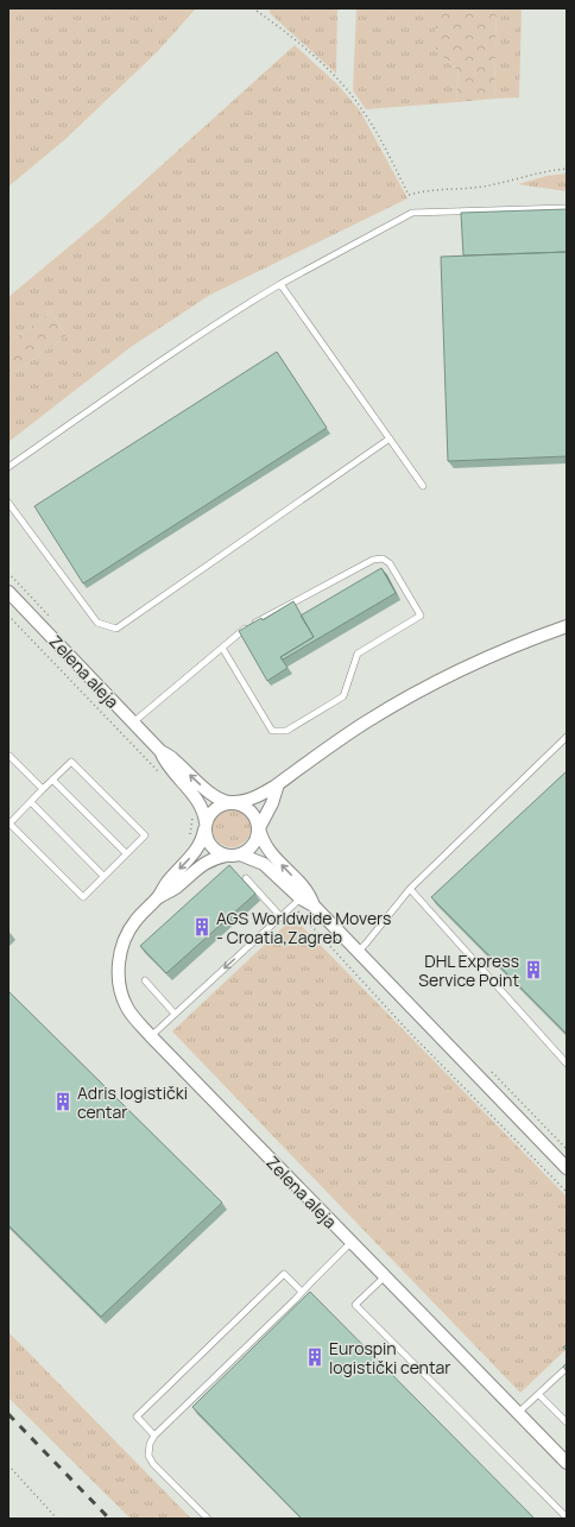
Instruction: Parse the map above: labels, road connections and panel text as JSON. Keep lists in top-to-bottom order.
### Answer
{
  "streets": {
    "street": ["Zelena aleja"]
  },
  "places": {
    "building": [
      "AGS Worldwide Movers - Croatia,Zagreb",
      "DHL Express Service Point",
      "Adris logistički centar",
      "Eurospin logistički centar"
    ]
  }
}
